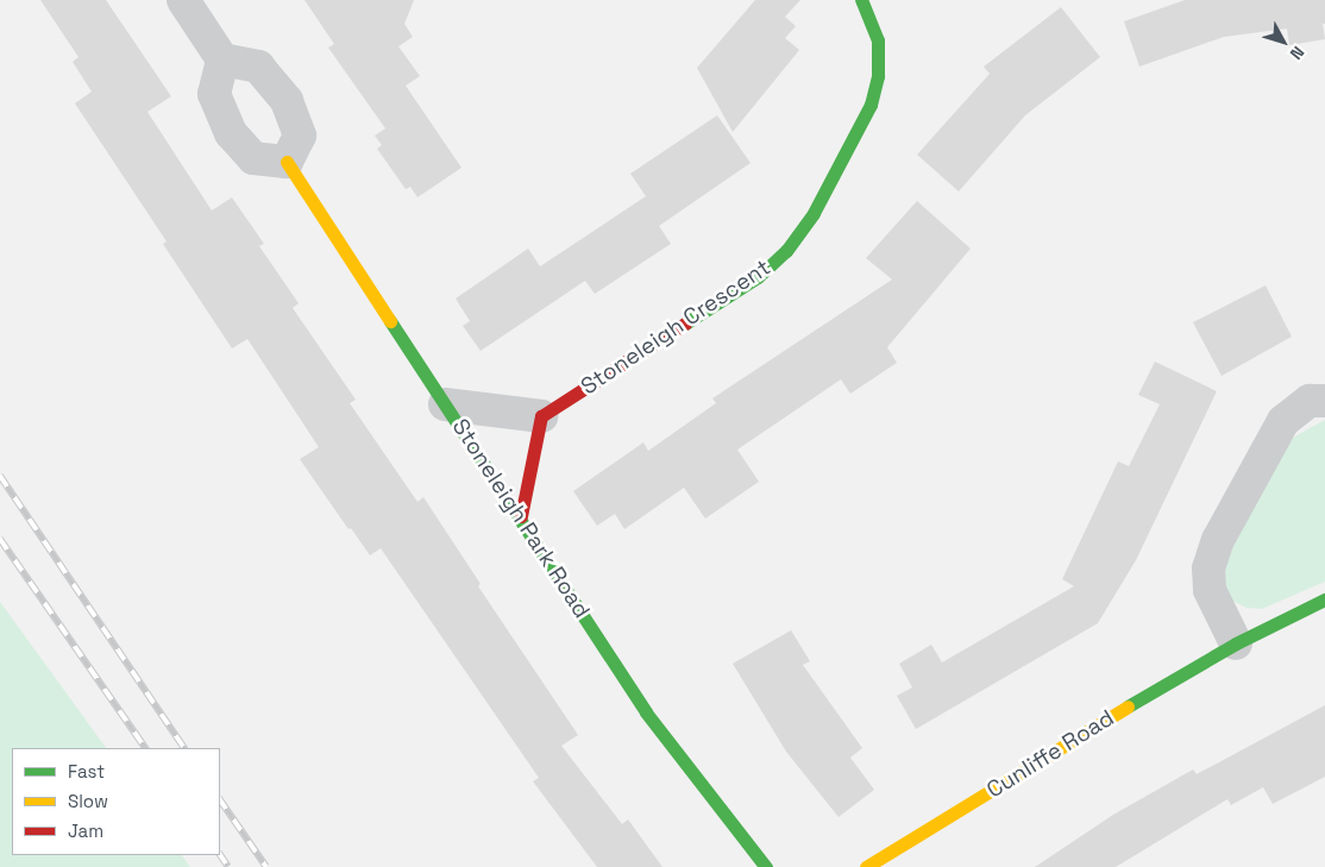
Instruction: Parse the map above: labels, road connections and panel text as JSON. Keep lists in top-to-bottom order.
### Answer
{
  "streets": {
    "street": ["Stoneleigh Crescent", "Stoneleigh Park Road", "Cunliffe Road"]
  },
  "legend": ["Fast", "Slow", "Jam"],
  "north": "bottom right"
}
